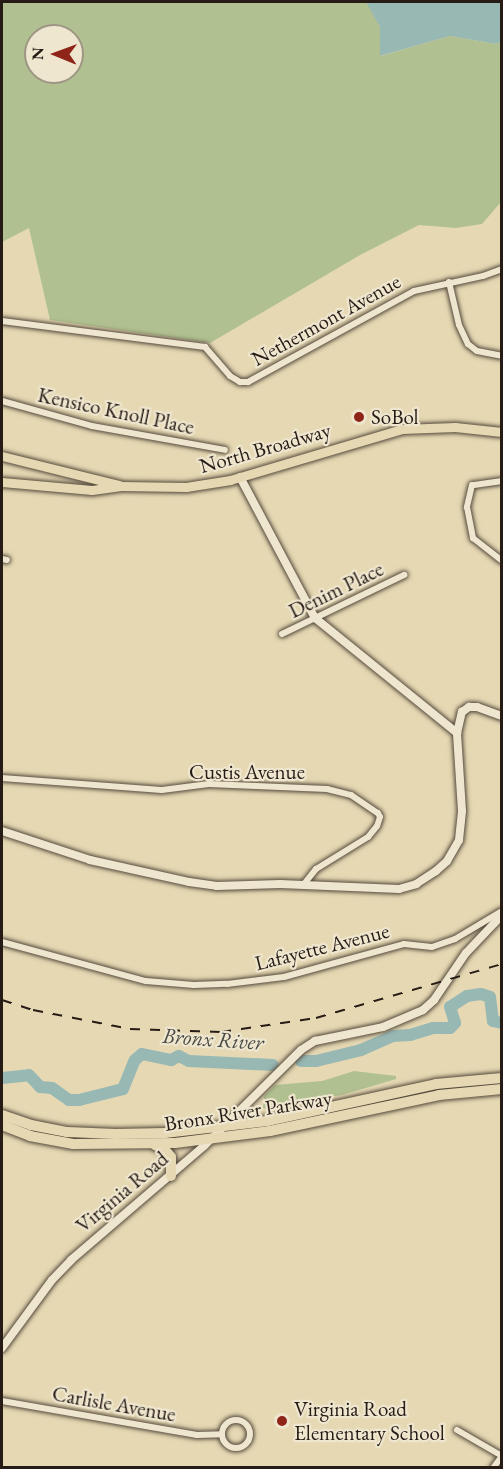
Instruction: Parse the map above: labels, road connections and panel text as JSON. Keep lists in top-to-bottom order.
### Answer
{
  "streets": {
    "highway": ["Bronx River Parkway"],
    "main road": ["North Broadway"],
    "street": [
      "Nethermont Avenue",
      "Kensico Knoll Place",
      "Denim Place",
      "Custis Avenue",
      "Lafayette Avenue",
      "Virginia Road",
      "Carlisle Avenue"
    ]
  },
  "crossings": [
    ["Bronx River Parkway", "Virginia Road"]
  ],
  "water": ["Bronx River"],
  "places": ["SoBol", "Virginia Road Elementary School"],
  "north": "left"
}
